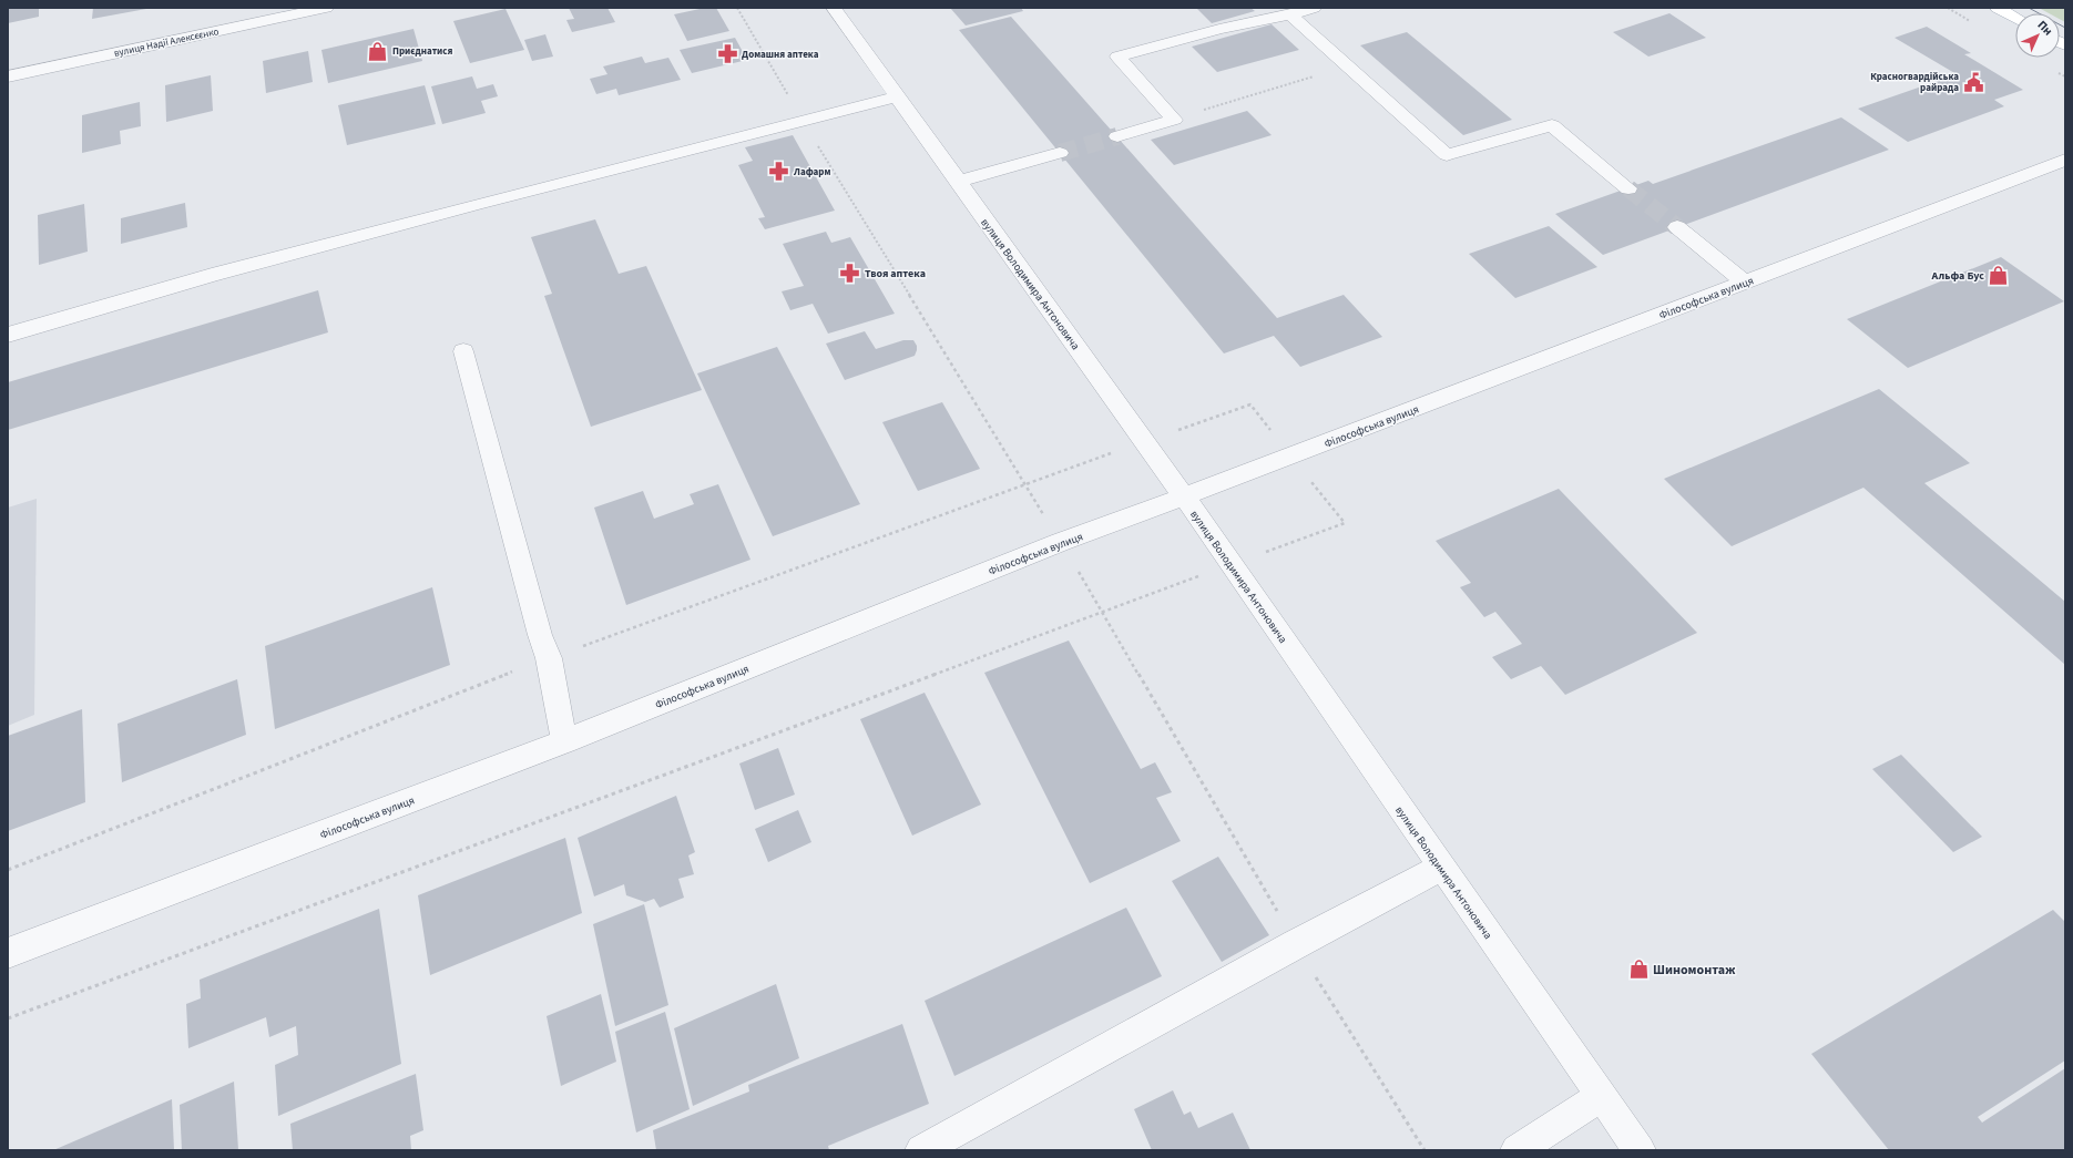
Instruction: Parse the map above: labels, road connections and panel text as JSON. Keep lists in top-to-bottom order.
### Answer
{
  "streets": {
    "street": ["вулиця Надії Алексєєнко", "вулиця Володимира Антоновича", "Філософська вулиця"]
  },
  "crossings": [
    ["вулиця Володимира Антоновича", "Філософська вулиця"]
  ],
  "places": {
    "shop": ["Приєднатися", "Альфа Бус", "Шиномонтаж"],
    "pharmacy": ["Домашня аптека", "Лафарм", "Твоя аптека"],
    "public building": ["Красногвардійська райрада"]
  },
  "north": "top right"
}
